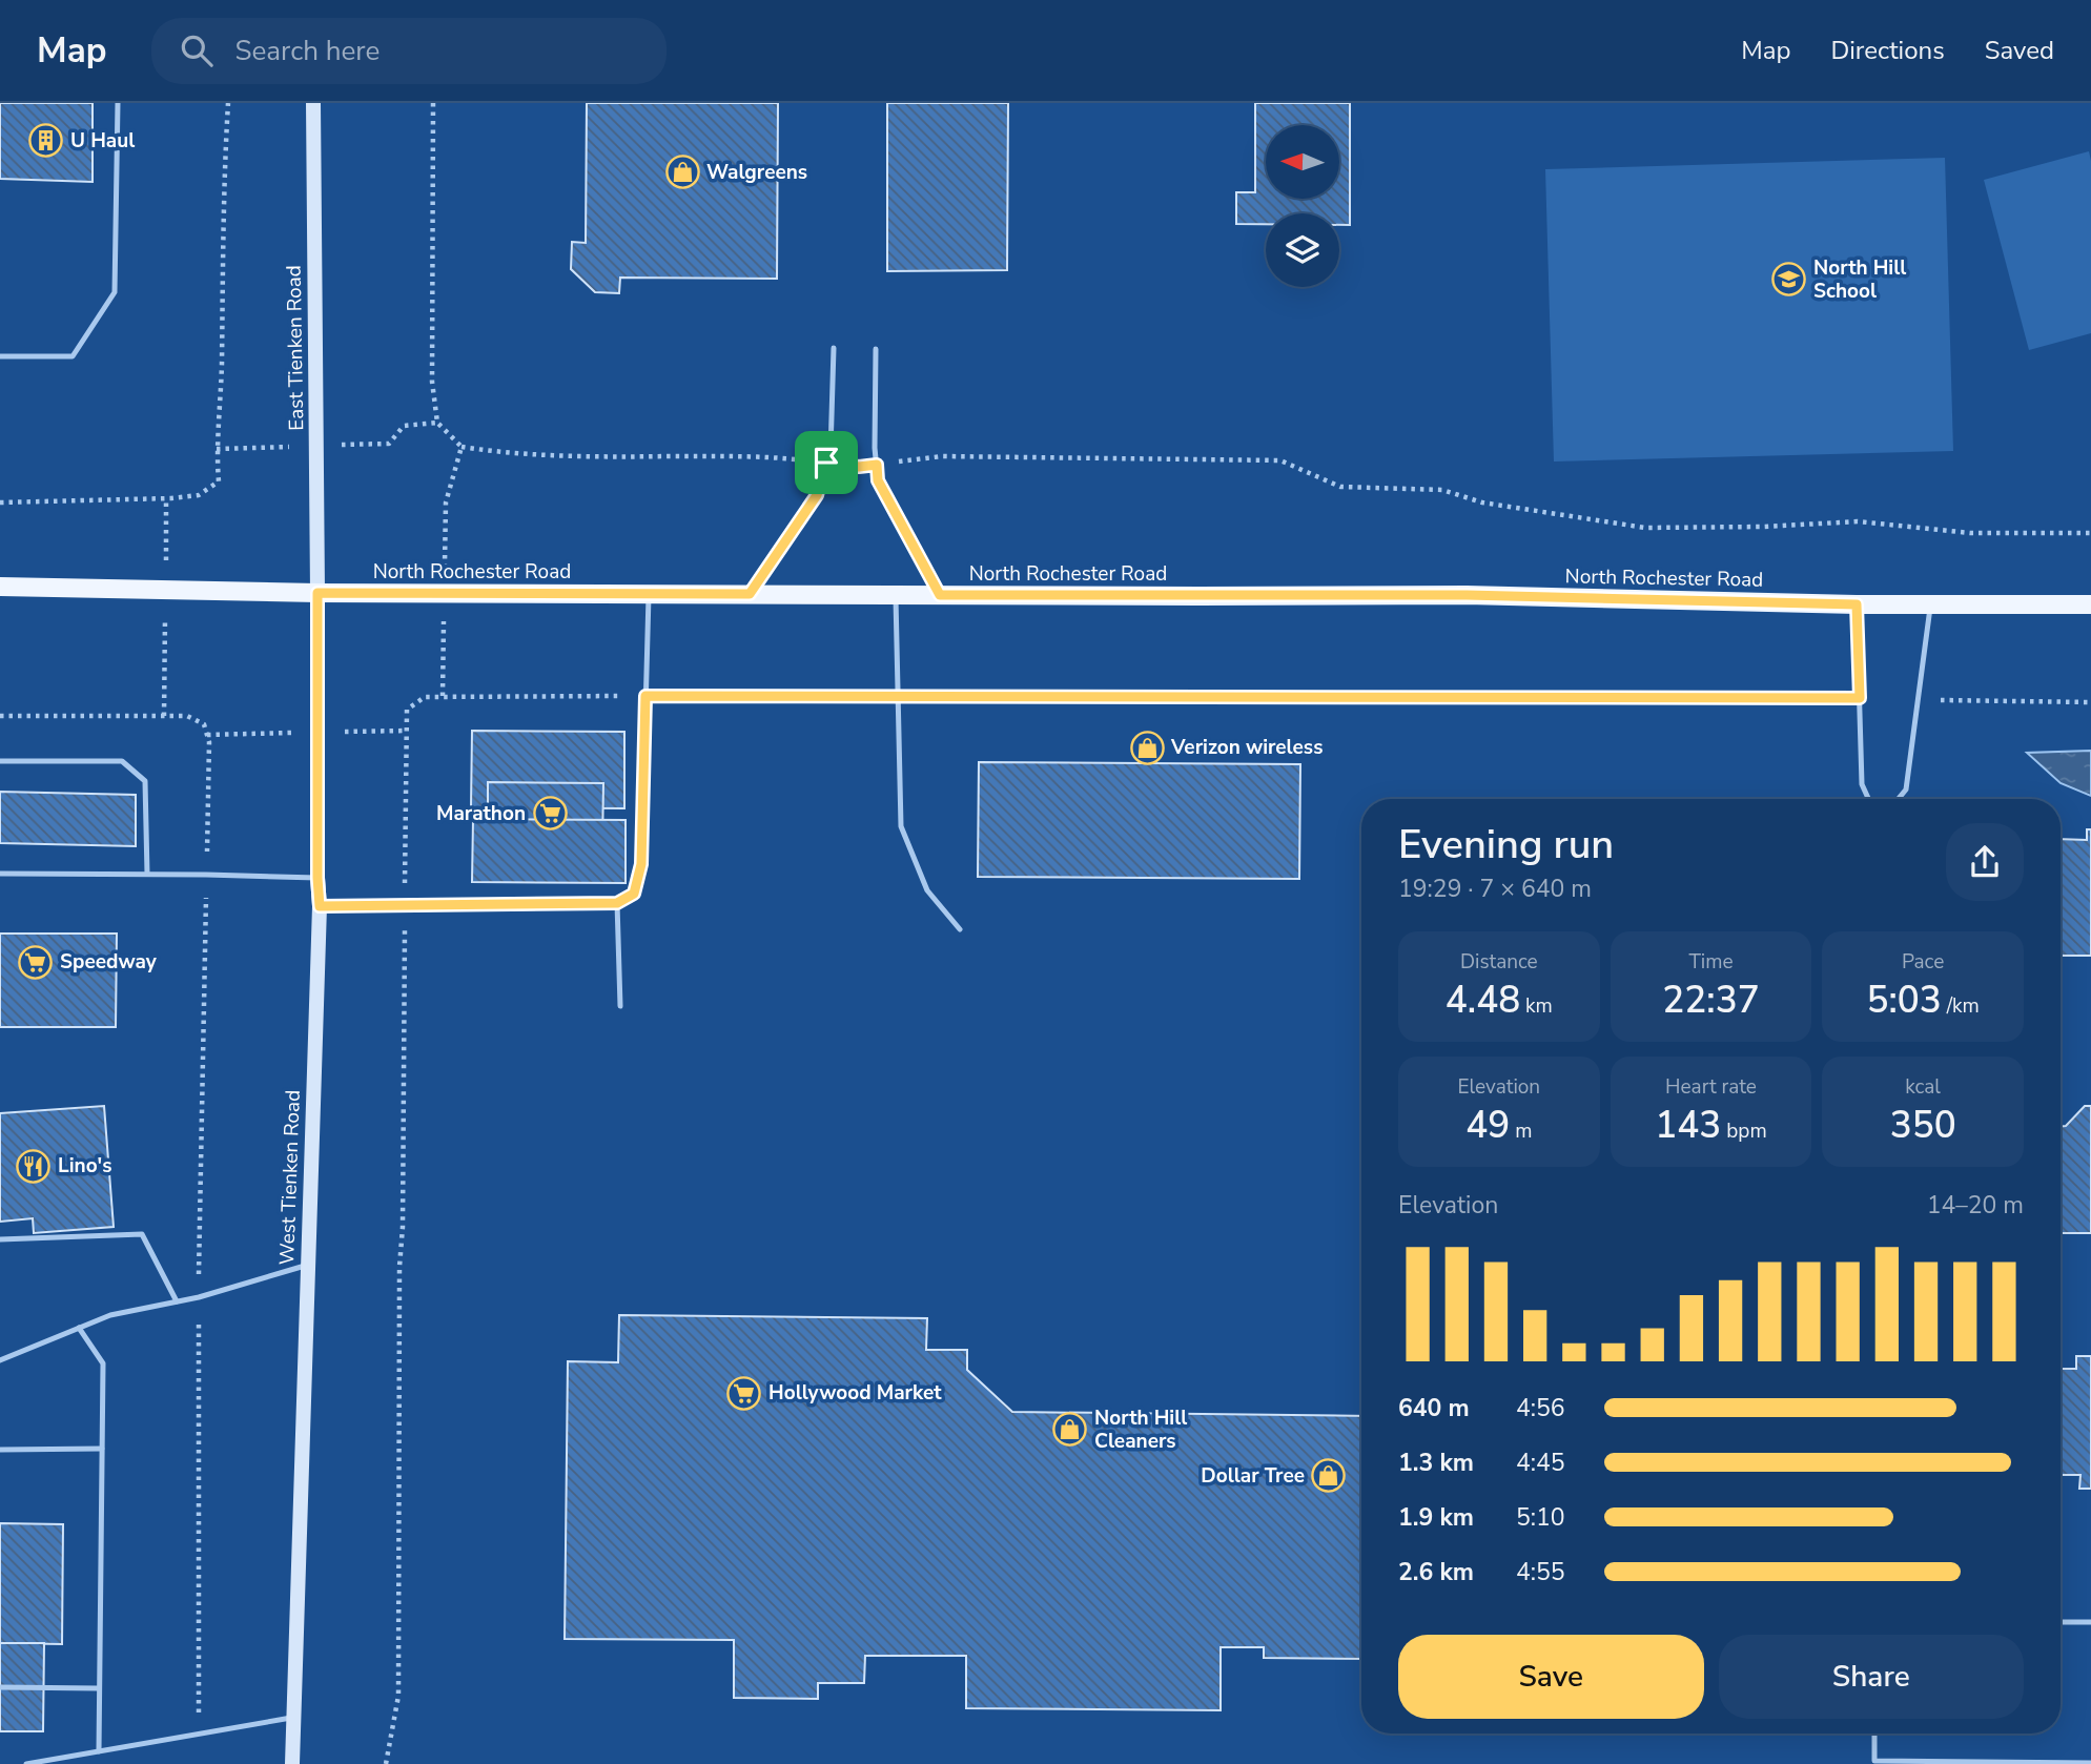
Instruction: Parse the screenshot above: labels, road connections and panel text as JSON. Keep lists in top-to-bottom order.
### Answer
{
  "streets": {
    "main road": ["East Tienken Road", "North Rochester Road", "West Tienken Road"]
  },
  "crossings": [
    ["East Tienken Road", "North Rochester Road"],
    ["East Tienken Road", "West Tienken Road"],
    ["North Rochester Road", "West Tienken Road"]
  ],
  "places": {
    "building": ["U Haul"],
    "shop": [
      "Walgreens",
      "Verizon wireless",
      "North Hill Cleaners",
      "Dollar Tree"
    ],
    "school or university": ["North Hill School"],
    "supermarket": ["Marathon", "Speedway", "Hollywood Market"],
    "restaurant": ["Lino's"]
  },
  "north": "left",
  "page": {
    "header": "Map",
    "search": "Search here",
    "nav": ["Map", "Directions", "Saved"],
    "heading": ["Evening run", "19:29 · 7 × 640 m"],
    "stats": [
      ["Distance", "4.48 km"],
      ["Time", "22:37"],
      ["Pace", "5:03 /km"],
      ["Elevation", "49 m"],
      ["Heart rate", "143 bpm"],
      ["kcal", "350"]
    ],
    "chart": ["Elevation", "14–20 m"],
    "list": [
      {
        "name": "640 m",
        "note": "4:56"
      },
      {
        "name": "1.3 km",
        "note": "4:45"
      },
      {
        "name": "1.9 km",
        "note": "5:10"
      },
      {
        "name": "2.6 km",
        "note": "4:55"
      }
    ],
    "buttons": ["Save", "Share"]
  }
}
